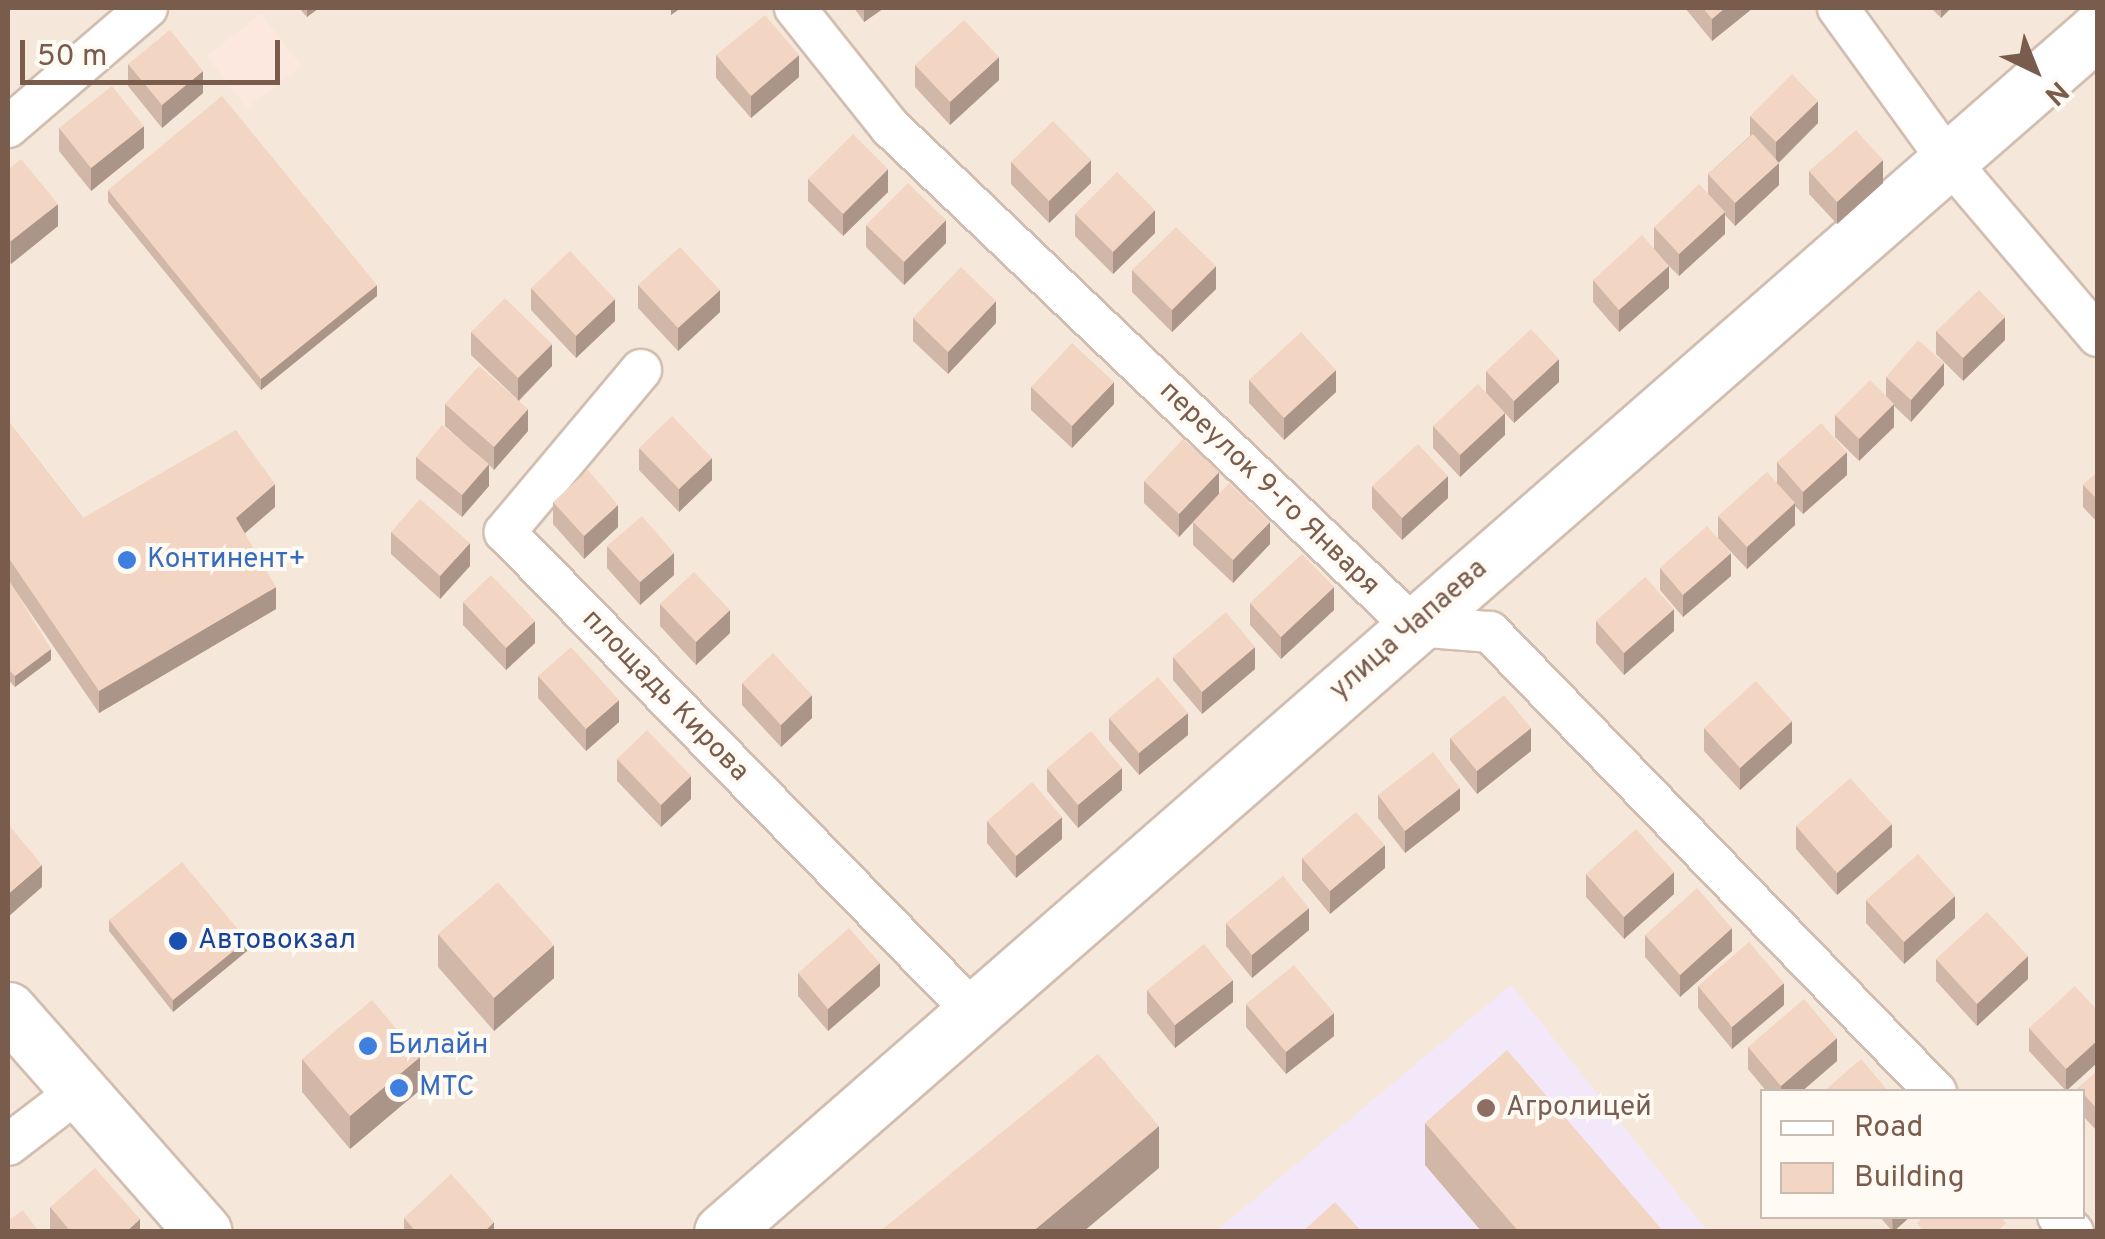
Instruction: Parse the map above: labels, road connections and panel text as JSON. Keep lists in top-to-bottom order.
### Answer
{
  "streets": {
    "main road": ["улица Чапаева"],
    "street": ["переулок 9-го Января", "площадь Кирова"]
  },
  "crossings": [
    ["переулок 9-го Января", "улица Чапаева"],
    ["улица Чапаева", "площадь Кирова"]
  ],
  "places": [
    "Континент+",
    "Автовокзал",
    "Билайн",
    "МТС",
    "Агролицей"
  ],
  "legend": ["Road", "Building"],
  "scale_bar": "50 m",
  "north": "bottom right"
}
